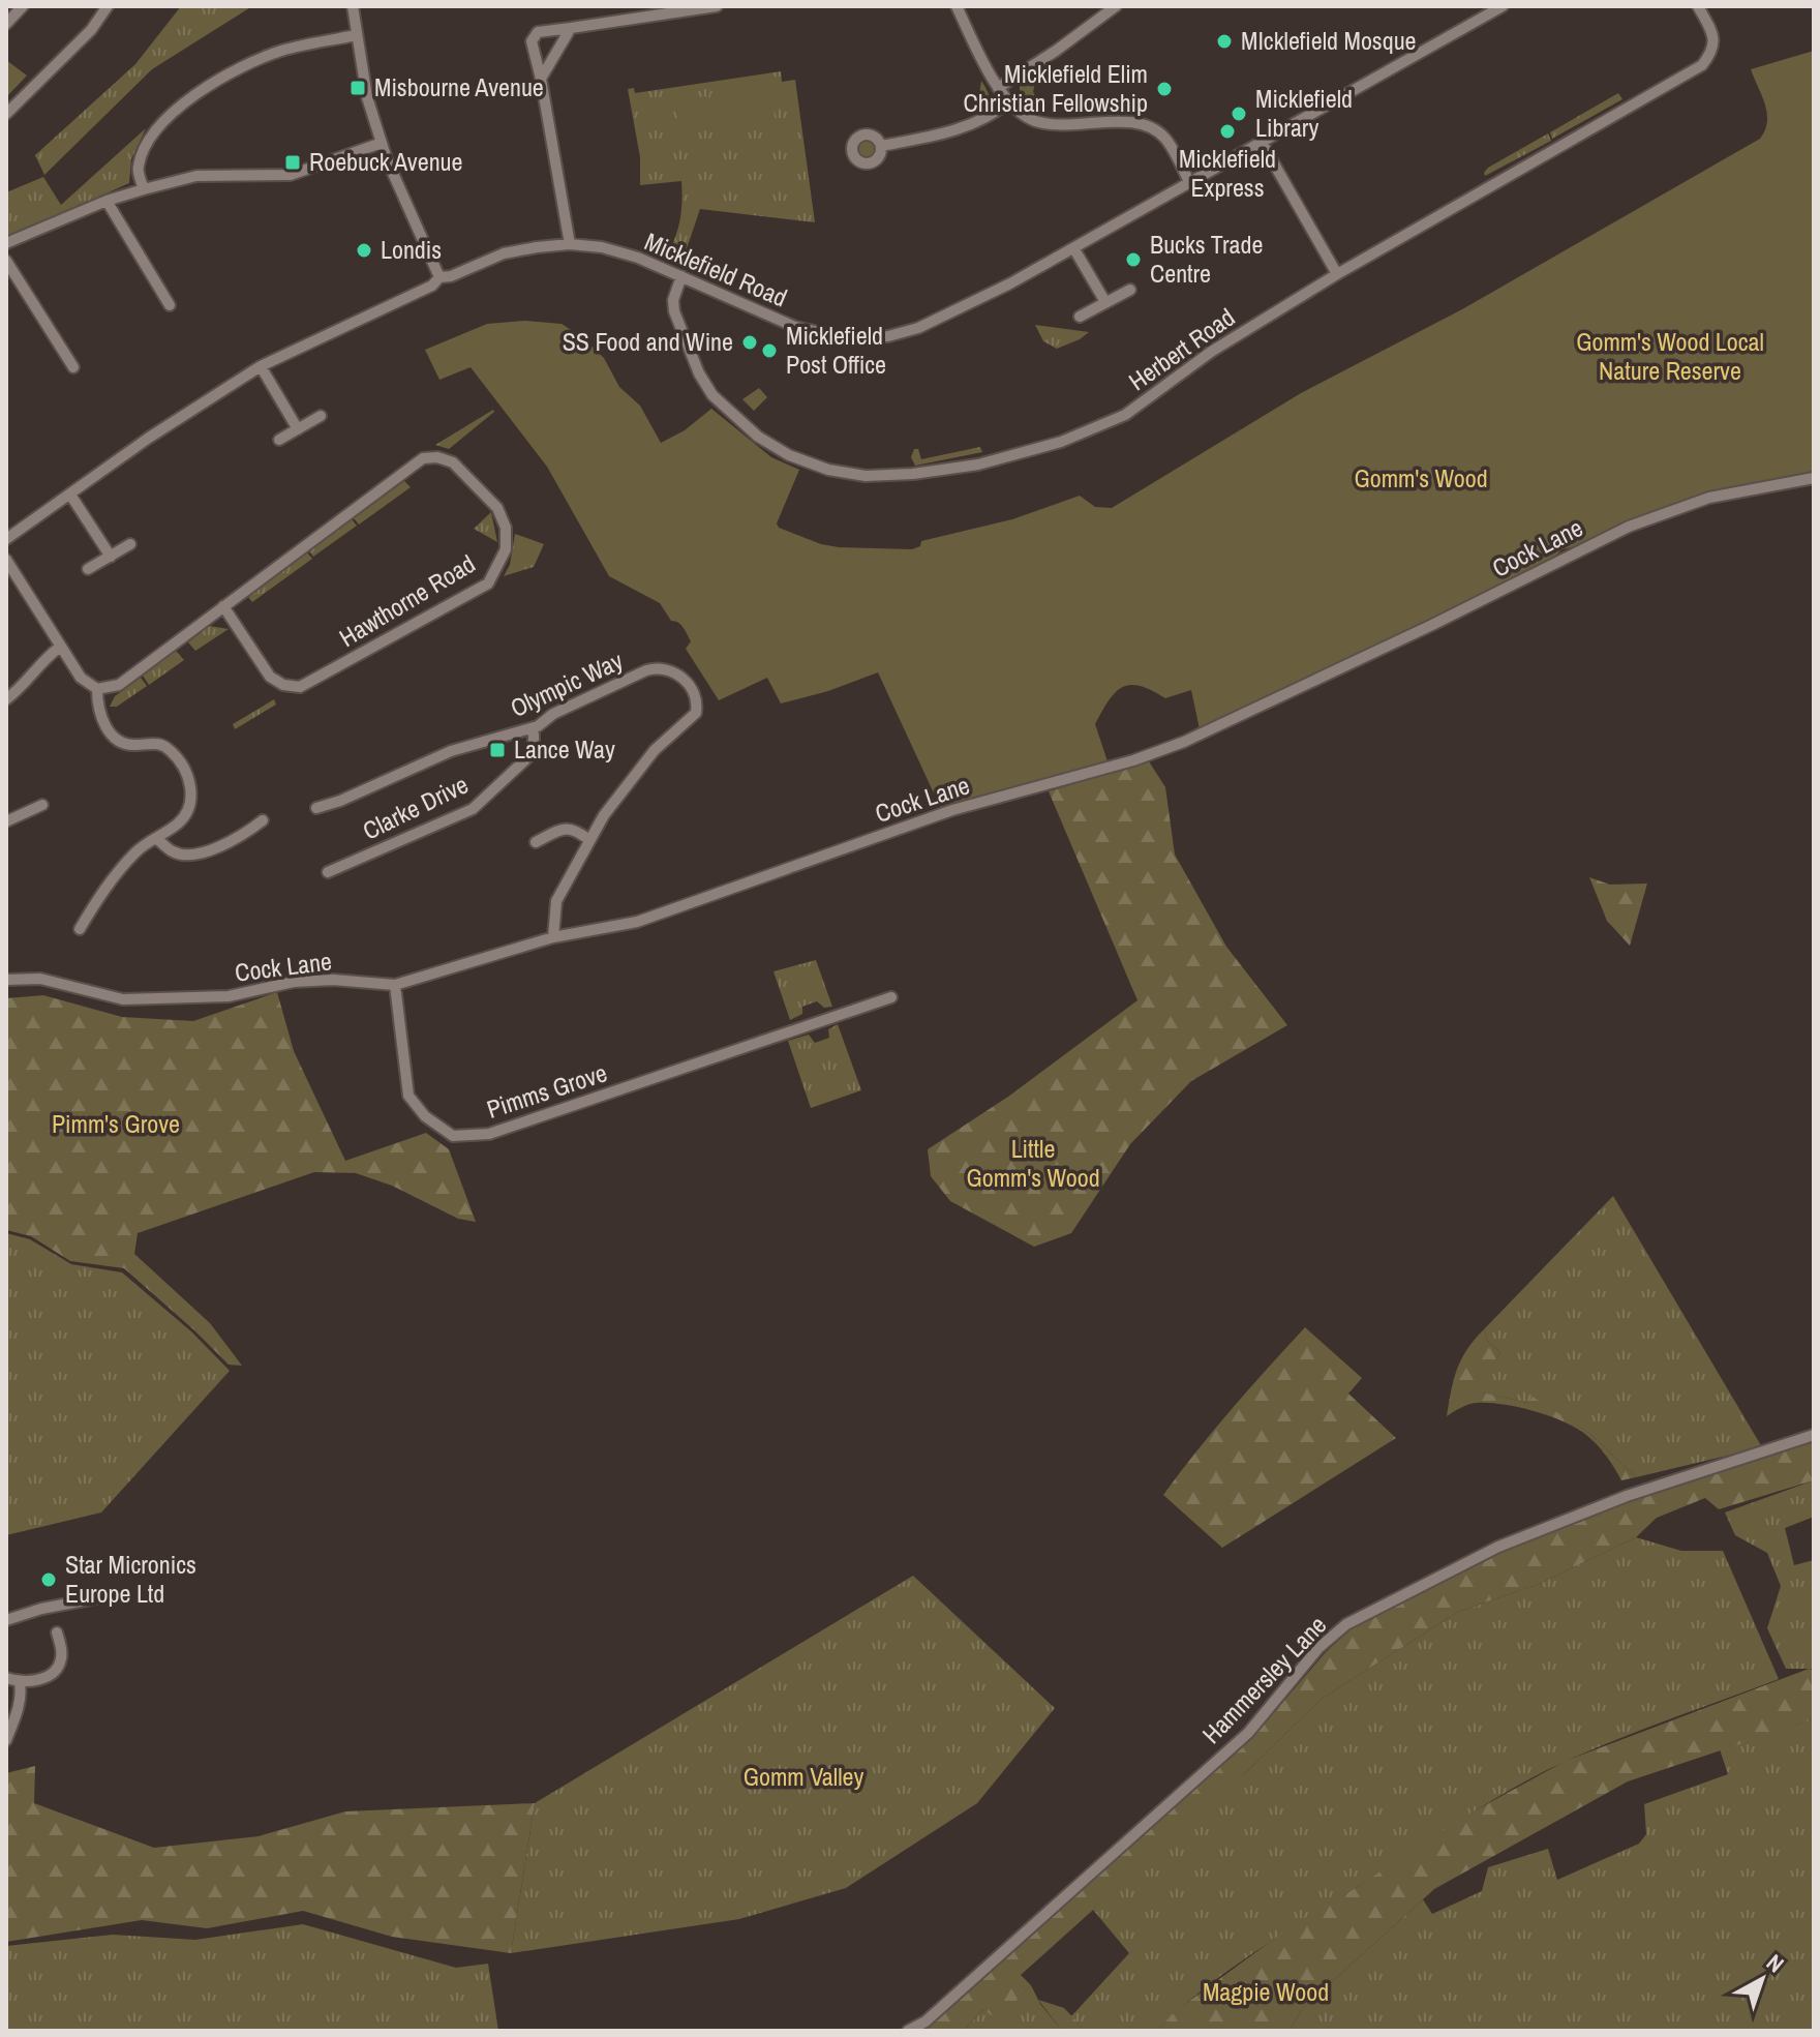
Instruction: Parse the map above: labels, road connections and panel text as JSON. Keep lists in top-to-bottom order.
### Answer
{
  "streets": {
    "street": [
      "Micklefield Road",
      "Herbert Road",
      "Cock Lane",
      "Hawthorne Road",
      "Olympic Way",
      "Clarke Drive",
      "Pimms Grove",
      "Hammersley Lane"
    ]
  },
  "crossings": [
    ["Micklefield Road", "Herbert Road"],
    ["Cock Lane", "Olympic Way"],
    ["Cock Lane", "Pimms Grove"],
    ["Olympic Way", "Clarke Drive"]
  ],
  "parks": [
    "Gomm's Wood Local Nature Reserve",
    "Gomm's Wood",
    "Pimm's Grove",
    "Little Gomm's Wood",
    "Gomm Valley",
    "Magpie Wood"
  ],
  "places": {
    "other": [
      "MIcklefield Mosque",
      "Micklefield Elim Christian Fellowship",
      "Micklefield Library",
      "Micklefield Express",
      "Londis",
      "Bucks Trade Centre",
      "SS Food and Wine",
      "Micklefield Post Office",
      "Star Micronics Europe Ltd"
    ],
    "transit": ["Misbourne Avenue", "Roebuck Avenue", "Lance Way"]
  },
  "north": "top right"
}
